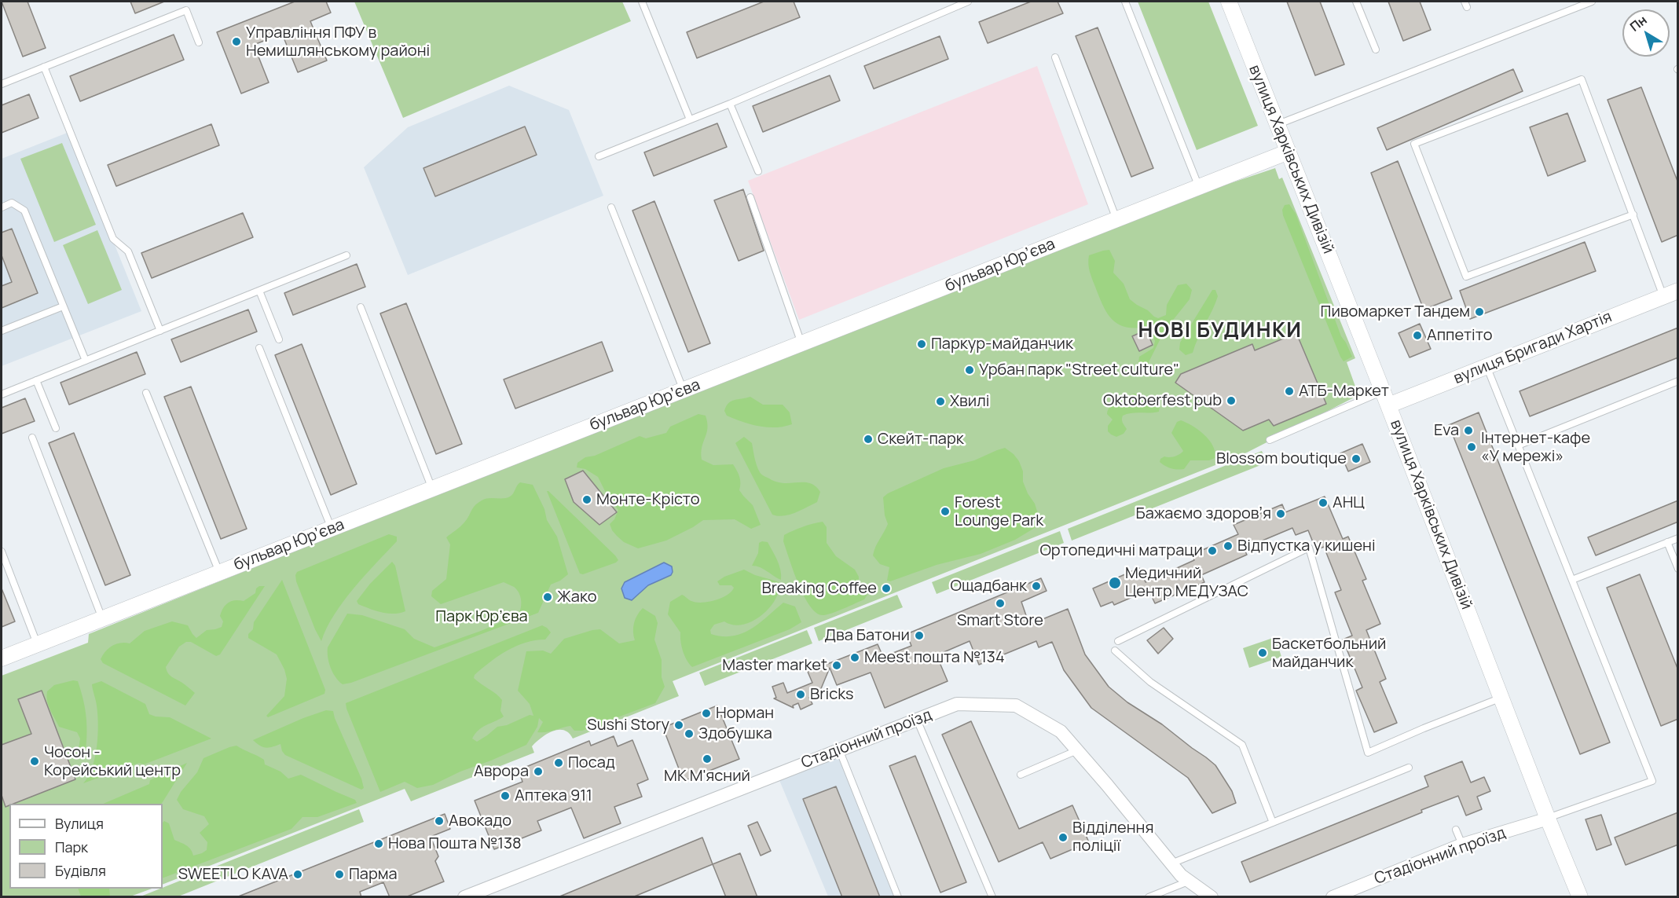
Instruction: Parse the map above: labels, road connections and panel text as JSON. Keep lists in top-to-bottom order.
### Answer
{
  "streets": {
    "street": [
      "вулиця Харківських Дивізій",
      "бульвар Юрʼєва",
      "вулиця Бригади Хартія",
      "Стадіонний проїзд"
    ]
  },
  "crossings": [
    ["вулиця Харківських Дивізій", "бульвар Юрʼєва"],
    ["вулиця Харківських Дивізій", "вулиця Бригади Хартія"],
    ["вулиця Харківських Дивізій", "Стадіонний проїзд"]
  ],
  "districts": ["НОВІ БУДИНКИ"],
  "parks": ["Парк Юр’єва"],
  "places": [
    "Управління ПФУ в Немишлянському районі",
    "Пивомаркет Тандем",
    "Аппетіто",
    "Паркур-майданчик",
    "Урбан парк \"Street culture\"",
    "АТБ-Маркет",
    "Oktoberfest pub",
    "Хвилі",
    "Eva",
    "Скейт-парк",
    "Інтернет-кафе «У мережі»",
    "Blossom boutique",
    "Монте-Крісто",
    "АНЦ",
    "Forest Lounge Park",
    "Бажаємо здоровʼя",
    "Відпустка у кишені",
    "Ортопедичні матраци",
    "Медичний Центр МЕДУЗАС",
    "Ощадбанк",
    "Breaking Coffee",
    "Жако",
    "Smart Store",
    "Два Батони",
    "Баскетбольний майданчик",
    "Meest пошта №134",
    "Master market",
    "Bricks",
    "Норман",
    "Sushi Story",
    "Здобушка",
    "МК М'ясний",
    "Чосон - Корейський центр",
    "Посад",
    "Аврора",
    "Аптека 911",
    "Авокадо",
    "Відділення поліції",
    "Нова Пошта №138",
    "SWEETLO KAVA",
    "Парма"
  ],
  "legend": ["Вулиця", "Парк", "Будівля"],
  "north": "top left"
}
